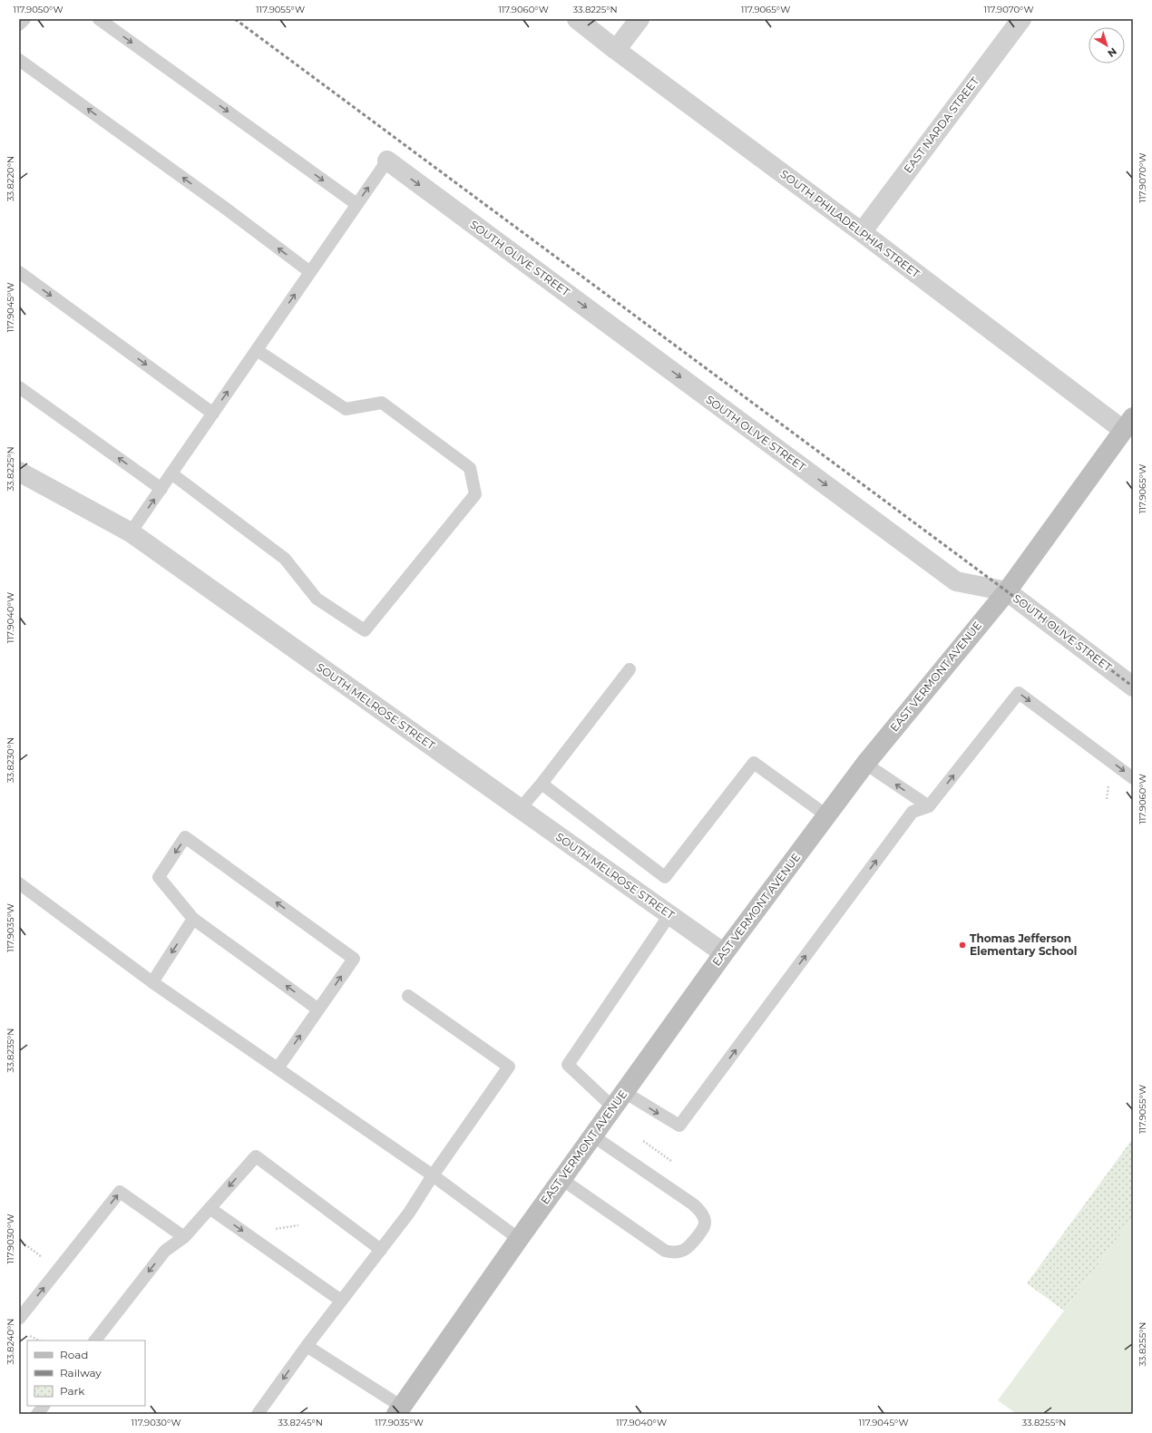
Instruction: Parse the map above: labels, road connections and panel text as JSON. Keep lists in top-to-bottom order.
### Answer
{
  "streets": {
    "street": [
      "EAST NARDA STREET",
      "SOUTH PHILADELPHIA STREET",
      "SOUTH OLIVE STREET",
      "EAST VERMONT AVENUE",
      "SOUTH MELROSE STREET"
    ]
  },
  "crossings": [
    ["EAST NARDA STREET", "SOUTH PHILADELPHIA STREET"],
    ["SOUTH PHILADELPHIA STREET", "EAST VERMONT AVENUE"],
    ["SOUTH OLIVE STREET", "EAST VERMONT AVENUE"],
    ["EAST VERMONT AVENUE", "SOUTH MELROSE STREET"]
  ],
  "one_way": ["SOUTH OLIVE STREET"],
  "places": ["Thomas Jefferson Elementary School"],
  "legend": ["Road", "Railway", "Park"],
  "north": "bottom right",
  "coordinates": [
    "117.9050°W",
    "117.9055°W",
    "117.9060°W",
    "33.8225°N",
    "117.9065°W",
    "117.9070°W",
    "33.8220°N",
    "117.9045°W",
    "117.9040°W",
    "33.8230°N",
    "117.9035°W",
    "33.8235°N",
    "117.9030°W",
    "33.8240°N",
    "33.8255°N",
    "33.8245°N"
  ]
}
